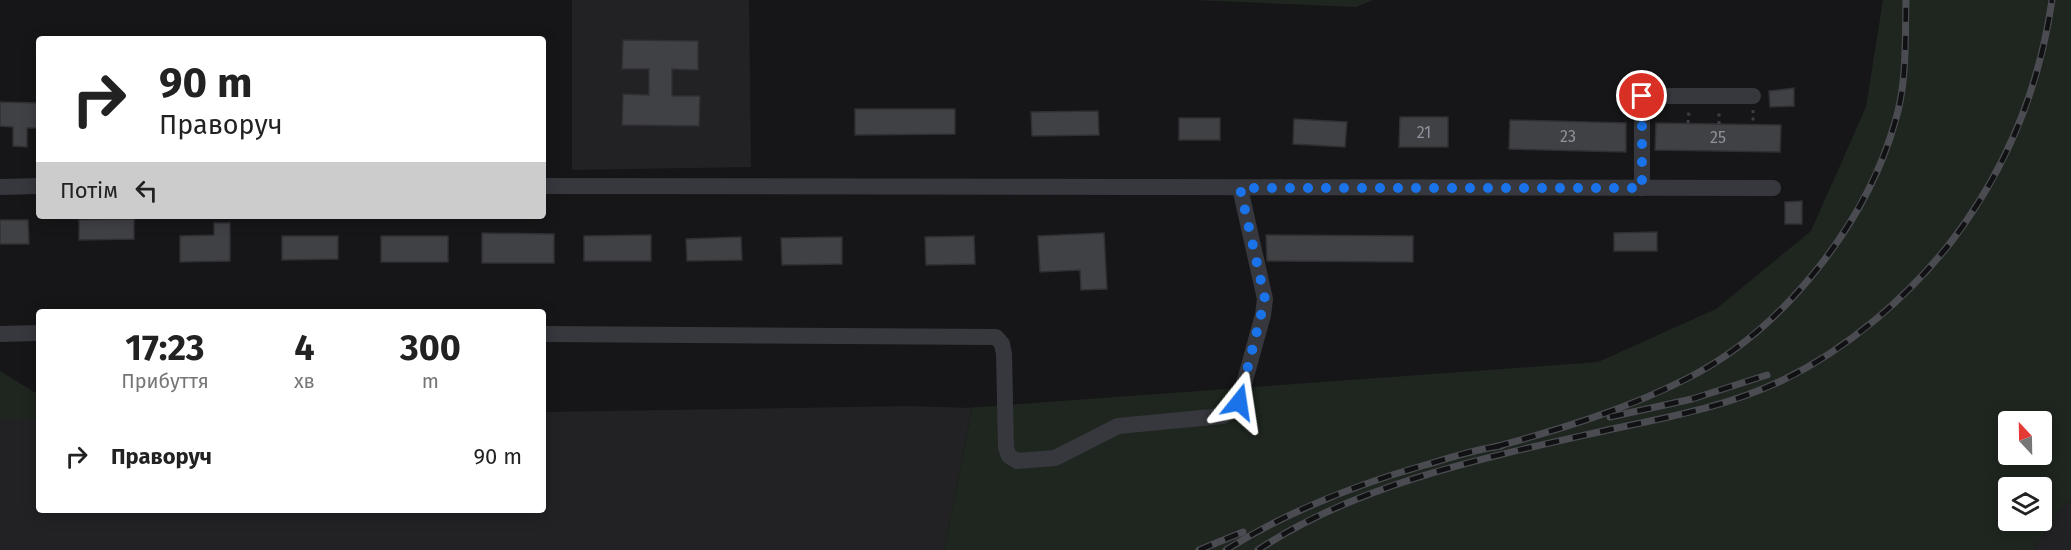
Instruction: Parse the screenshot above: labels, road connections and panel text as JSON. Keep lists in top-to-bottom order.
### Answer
{
  "house_numbers": ["21", "23", "25"],
  "north": "top",
  "page": {
    "turn": ["90 m", "Праворуч"],
    "then": "Потім",
    "eta": [
      "17:23",
      "Прибуття",
      "4",
      "хв",
      "300",
      "m"
    ],
    "list": [
      {
        "name": "Праворуч",
        "value": "90 m"
      }
    ]
  }
}
